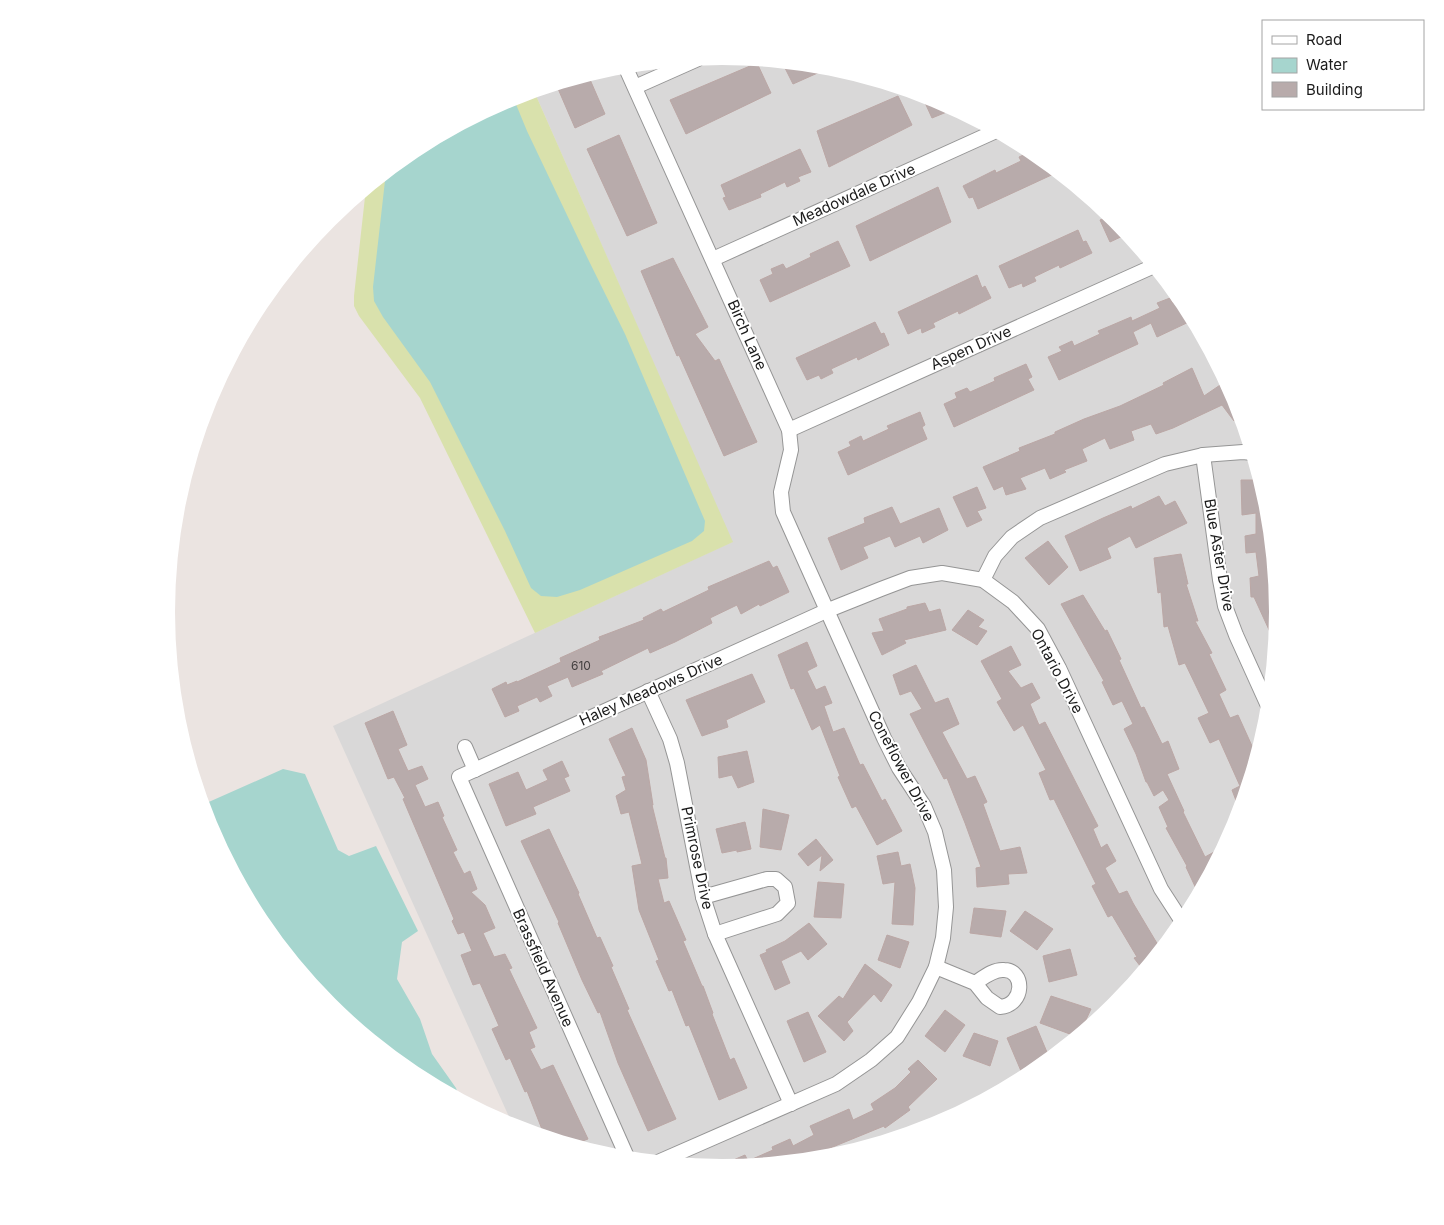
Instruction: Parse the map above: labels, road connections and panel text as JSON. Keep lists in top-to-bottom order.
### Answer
{
  "streets": {
    "street": [
      "Meadowdale Drive",
      "Birch Lane",
      "Aspen Drive",
      "Blue Aster Drive",
      "Ontario Drive",
      "Haley Meadows Drive",
      "Coneflower Drive",
      "Primrose Drive",
      "Brassfield Avenue"
    ]
  },
  "crossings": [
    ["Meadowdale Drive", "Birch Lane"],
    ["Birch Lane", "Aspen Drive"],
    ["Birch Lane", "Ontario Drive"],
    ["Birch Lane", "Haley Meadows Drive"],
    ["Birch Lane", "Coneflower Drive"],
    ["Ontario Drive", "Haley Meadows Drive"],
    ["Ontario Drive", "Coneflower Drive"],
    ["Haley Meadows Drive", "Coneflower Drive"],
    ["Haley Meadows Drive", "Primrose Drive"],
    ["Haley Meadows Drive", "Brassfield Avenue"],
    ["Coneflower Drive", "Primrose Drive"]
  ],
  "house_numbers": ["610"],
  "legend": ["Road", "Water", "Building"]
}
